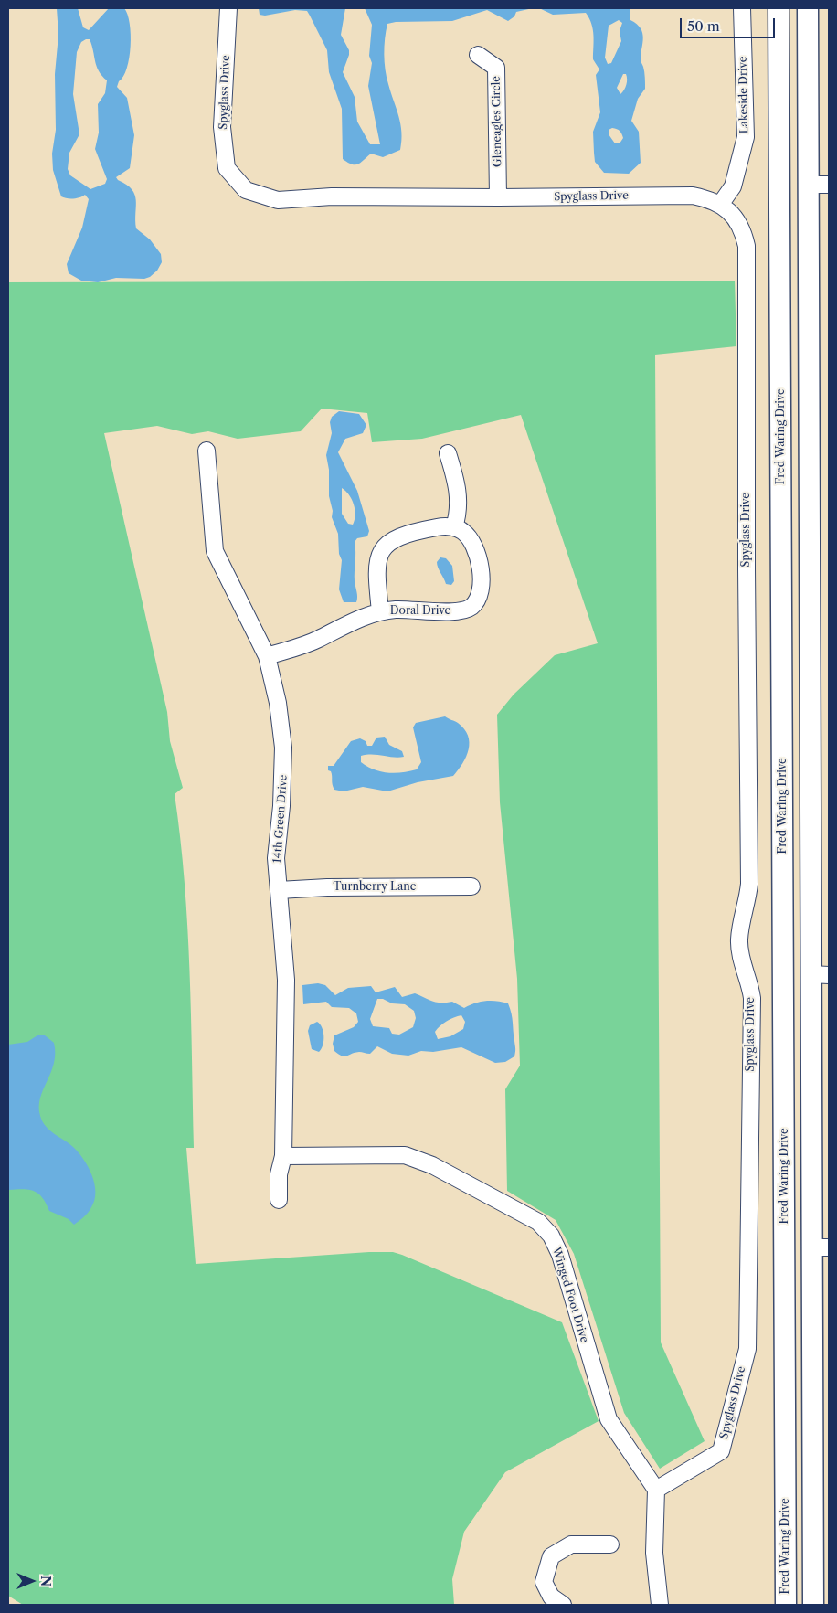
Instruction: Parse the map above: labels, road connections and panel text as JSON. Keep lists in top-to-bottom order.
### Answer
{
  "streets": {
    "main road": ["Fred Waring Drive"],
    "street": [
      "Spyglass Drive",
      "Lakeside Drive",
      "Gleneagles Circle",
      "Doral Drive",
      "14th Green Drive",
      "Turnberry Lane",
      "Winged Foot Drive"
    ]
  },
  "crossings": [
    ["Spyglass Drive", "Lakeside Drive"],
    ["Spyglass Drive", "Gleneagles Circle"],
    ["Spyglass Drive", "Winged Foot Drive"],
    ["Doral Drive", "14th Green Drive"],
    ["14th Green Drive", "Turnberry Lane"],
    ["14th Green Drive", "Winged Foot Drive"]
  ],
  "scale_bar": "50 m",
  "north": "right"
}
